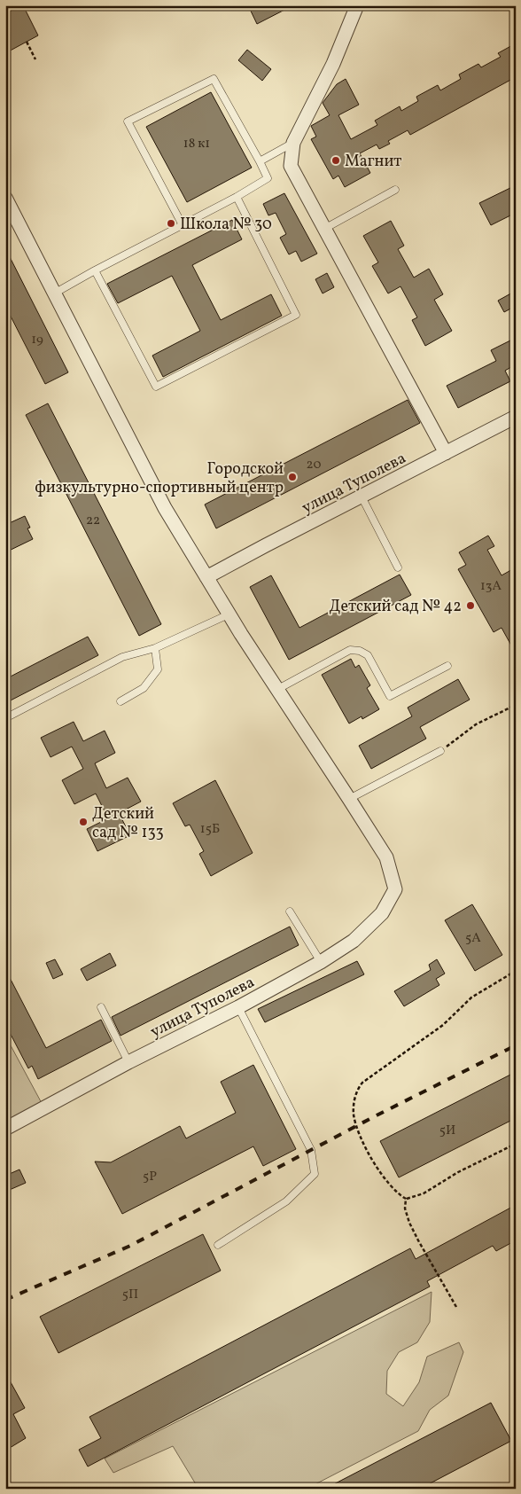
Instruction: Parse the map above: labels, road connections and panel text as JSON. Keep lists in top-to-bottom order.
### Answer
{
  "streets": {
    "street": ["улица Туполева"]
  },
  "places": [
    "Магнит",
    "Школа № 30",
    "Городской физкультурно-спортивный центр",
    "Детский сад № 42",
    "Детский сад № 133"
  ],
  "house_numbers": [
    "18 к1",
    "19",
    "20",
    "22",
    "13А",
    "15Б",
    "5А",
    "5И",
    "5Р",
    "5П"
  ]
}
